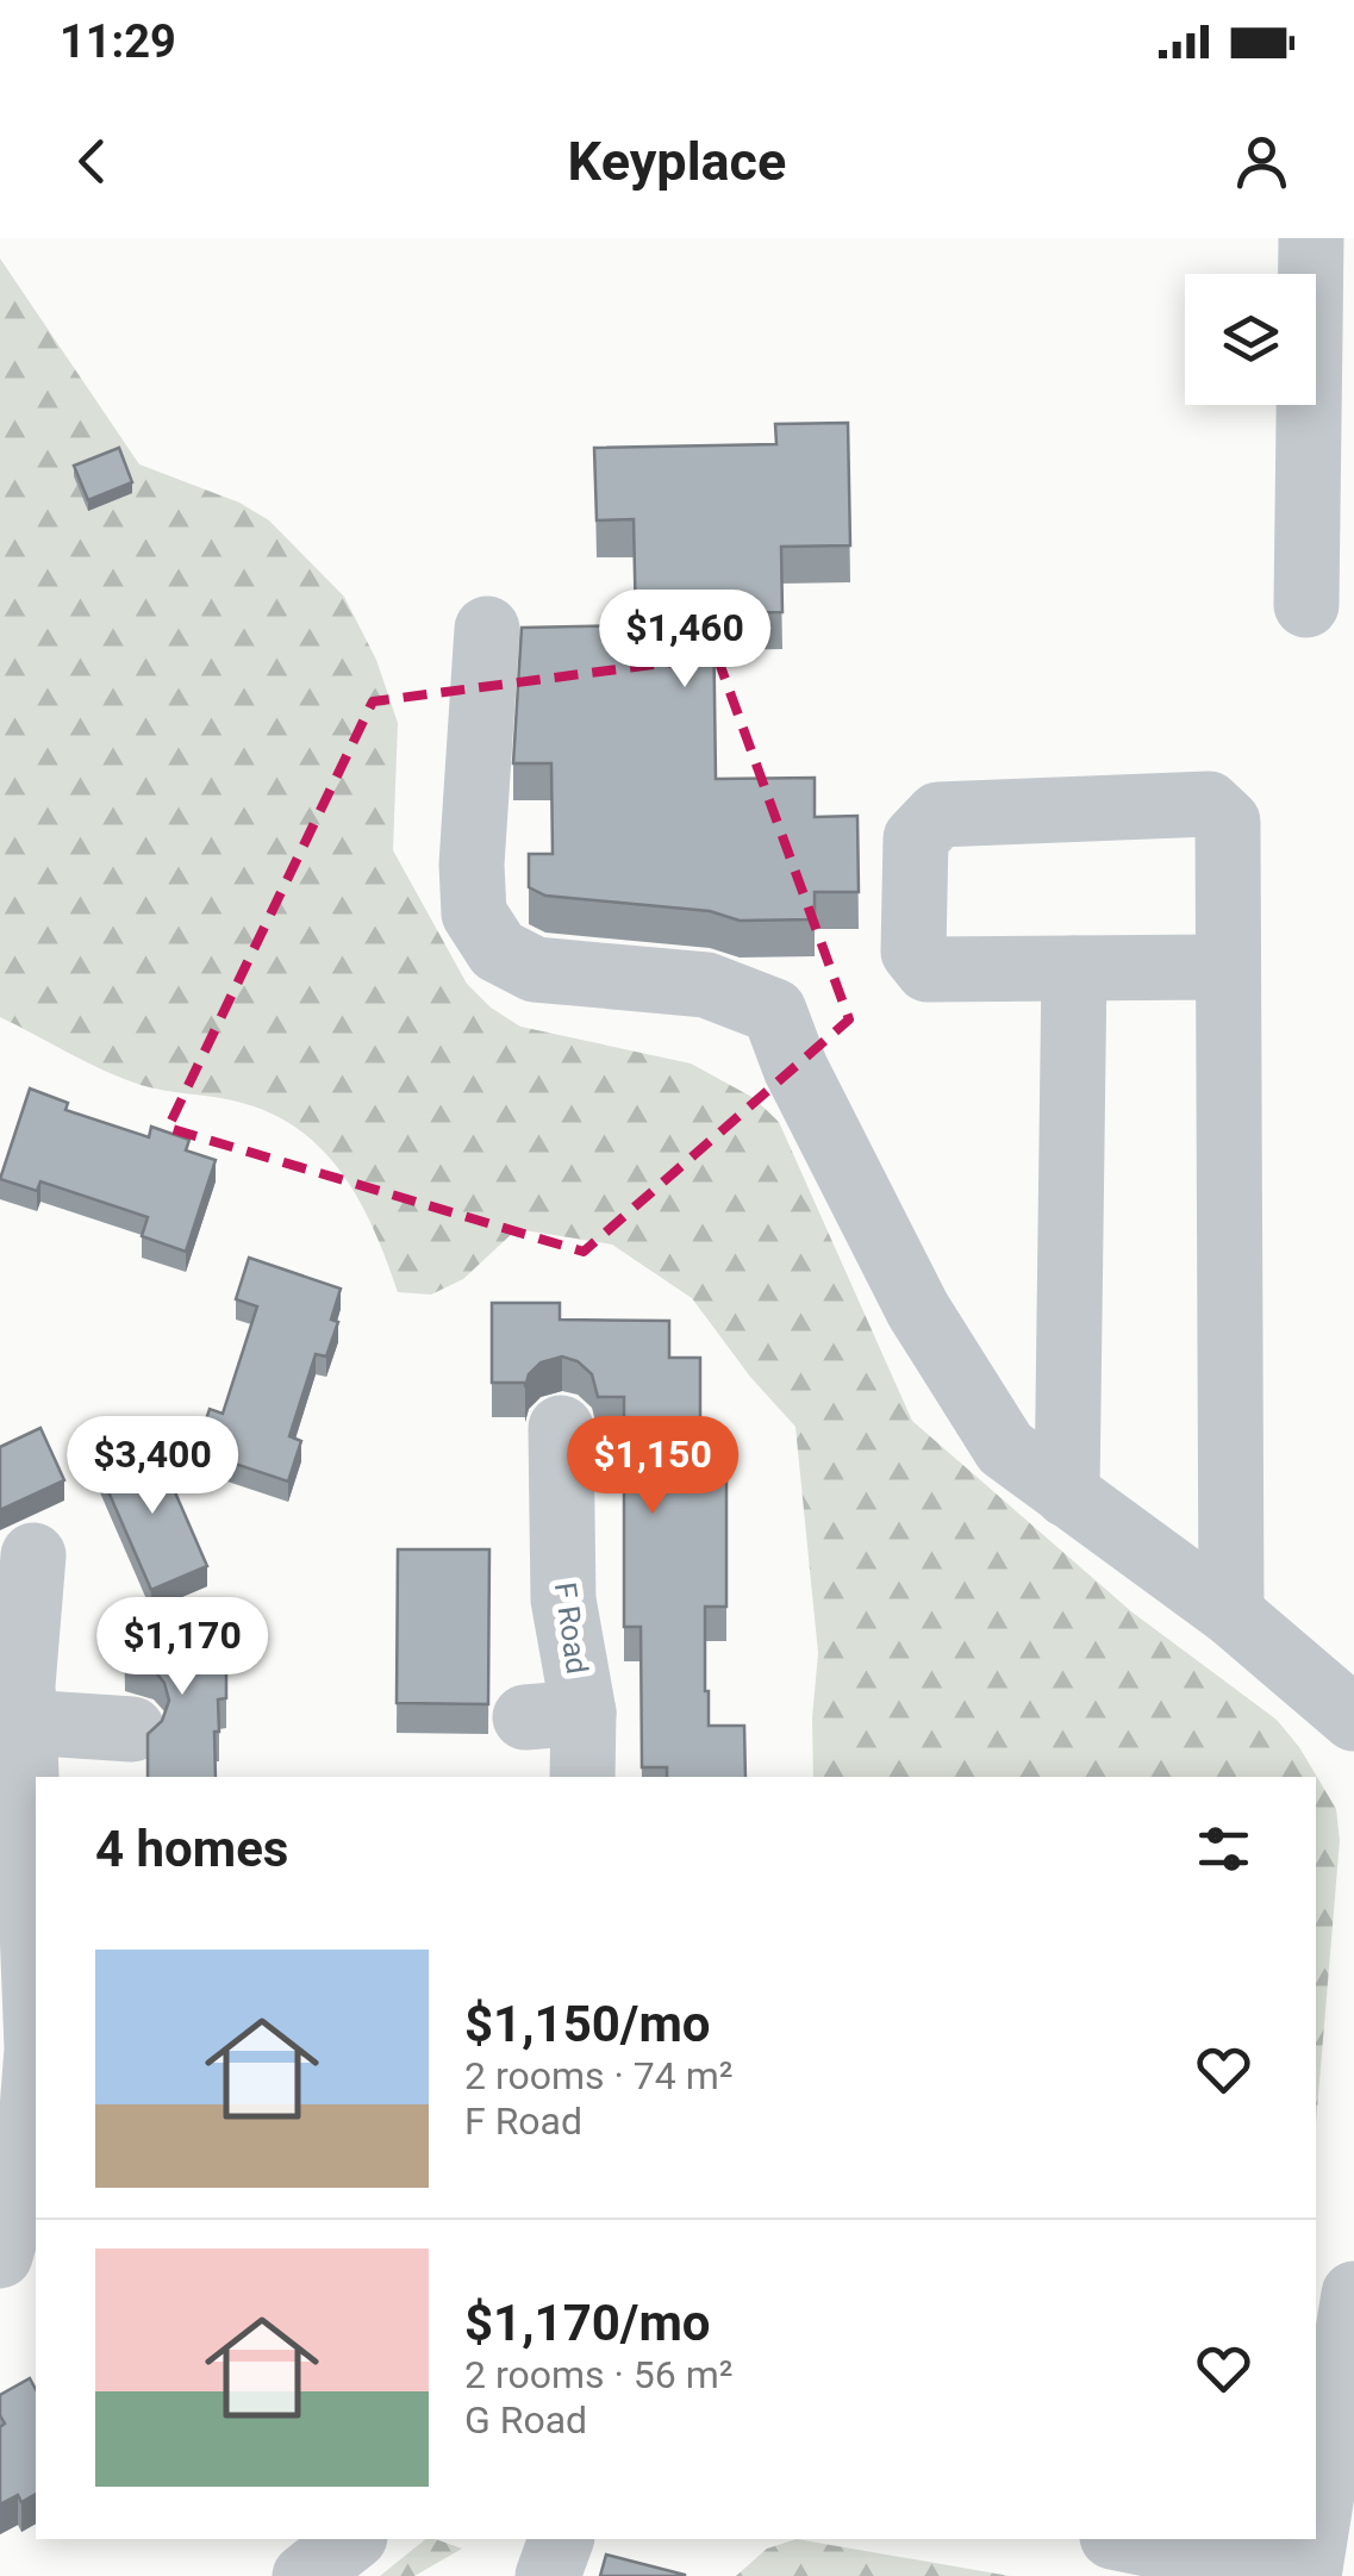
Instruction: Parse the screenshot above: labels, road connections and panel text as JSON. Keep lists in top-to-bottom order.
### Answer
{
  "streets": {
    "street": ["F Road"]
  },
  "page": {
    "status": "11:29",
    "header": "Keyplace",
    "price": [
      "$1,460",
      "$3,400",
      "$1,150",
      "$1,170"
    ],
    "heading": "4 homes",
    "list": [
      {
        "name": "$1,150/mo",
        "note": "2 rooms · 74 m² · F Road"
      },
      {
        "name": "$1,170/mo",
        "note": "2 rooms · 56 m² · G Road"
      }
    ]
  }
}
